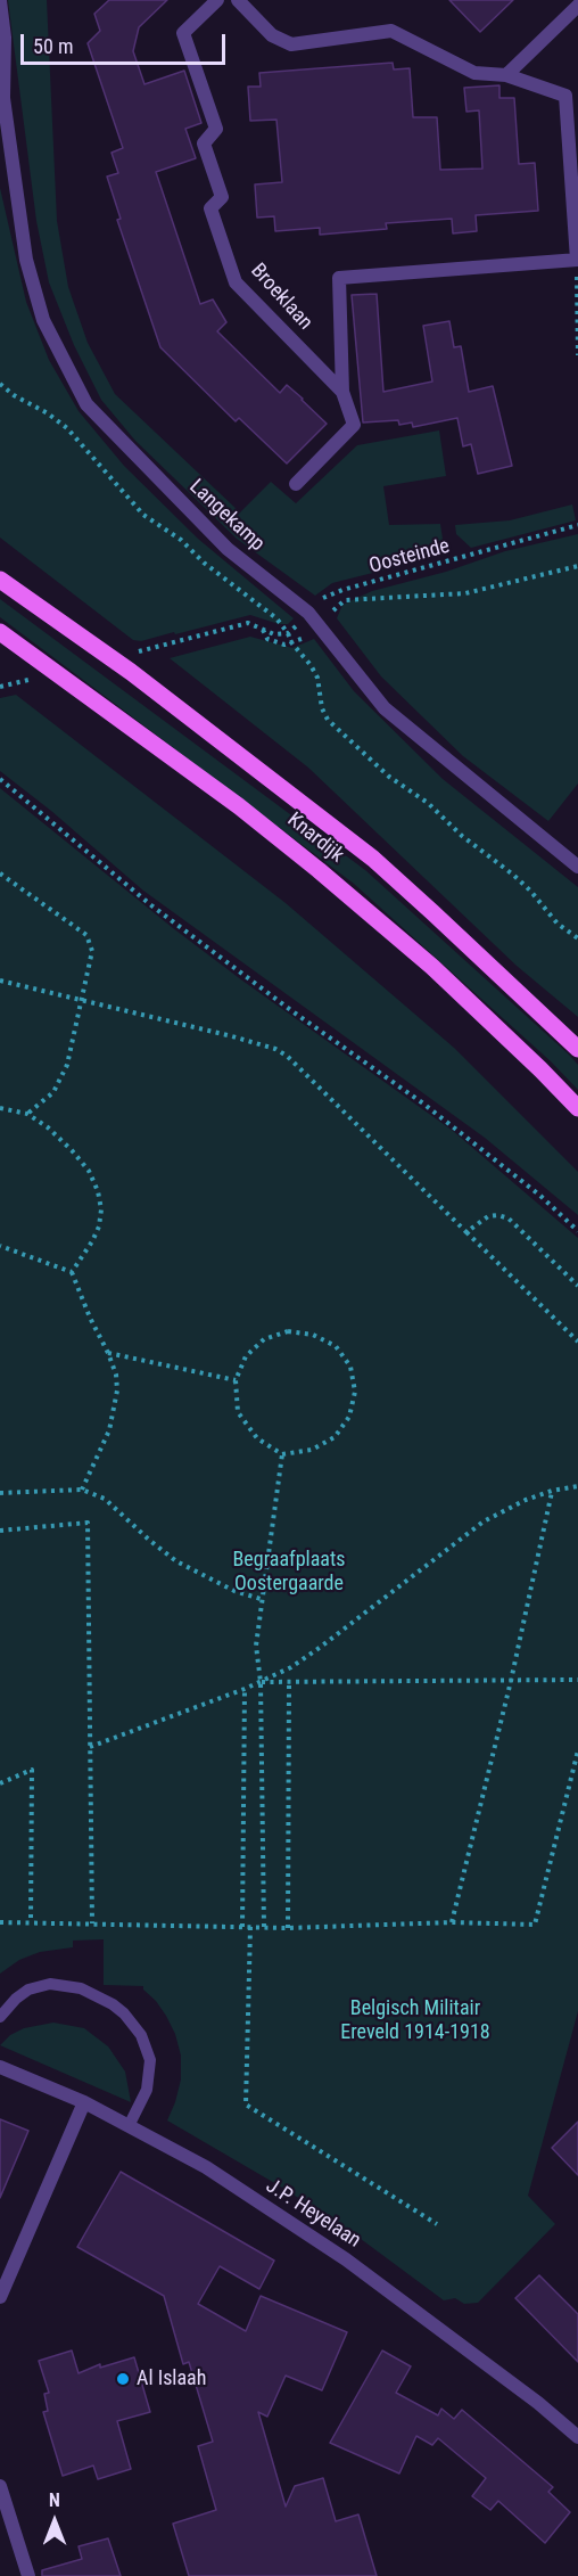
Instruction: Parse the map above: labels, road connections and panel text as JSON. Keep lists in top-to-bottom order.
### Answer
{
  "streets": {
    "main road": ["Knardijk"],
    "street": ["Broeklaan", "Langekamp", "J.P. Heyelaan"],
    "path": ["Oosteinde"]
  },
  "crossings": [
    ["Langekamp", "Oosteinde"]
  ],
  "parks": ["Begraafplaats Oostergaarde", "Belgisch Militair Ereveld 1914-1918"],
  "places": ["Al Islaah"],
  "scale_bar": "50 m",
  "north": "top"
}
